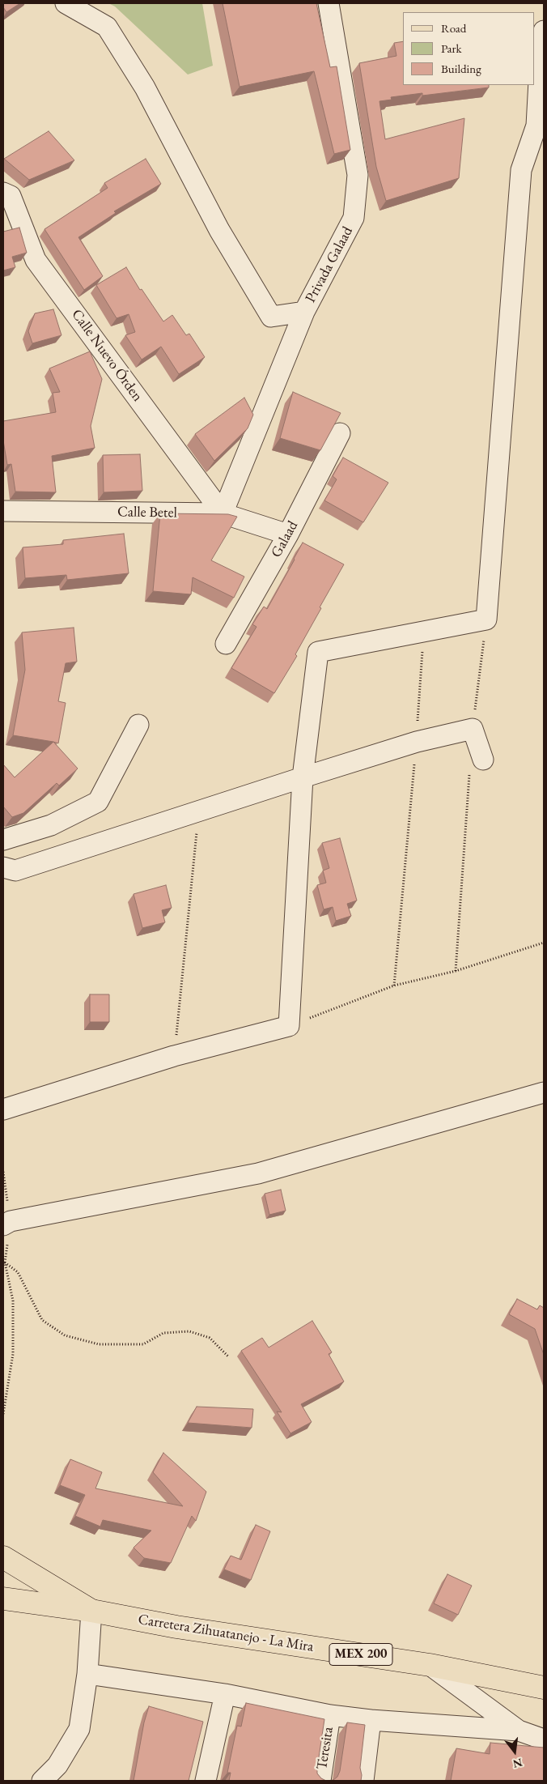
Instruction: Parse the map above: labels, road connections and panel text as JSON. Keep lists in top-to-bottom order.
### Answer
{
  "streets": {
    "main road": ["Carretera Zihuatanejo - La Mira", "MEX 200"],
    "street": [
      "Privada Galaad",
      "Calle Nuevo Órden",
      "Calle Betel",
      "Galaad",
      "Teresita"
    ]
  },
  "crossings": [
    ["Privada Galaad", "Calle Nuevo Órden"],
    ["Privada Galaad", "Calle Betel"],
    ["Calle Nuevo Órden", "Calle Betel"],
    ["Calle Betel", "Galaad"]
  ],
  "legend": ["Road", "Park", "Building"],
  "north": "bottom"
}
